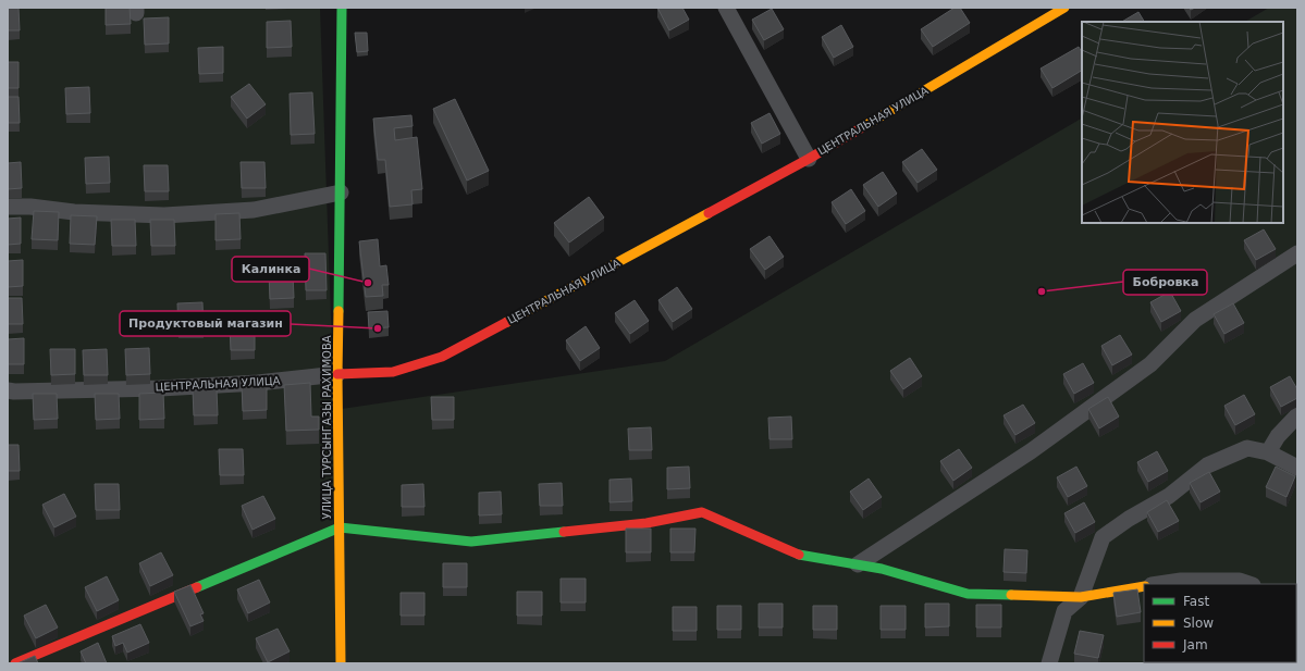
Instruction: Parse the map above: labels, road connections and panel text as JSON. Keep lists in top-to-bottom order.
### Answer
{
  "streets": {
    "street": ["ЦЕНТРАЛЬНАЯ УЛИЦА", "УЛИЦА ТУРСЫНГАЗЫ РАХИМОВА"]
  },
  "crossings": [
    ["ЦЕНТРАЛЬНАЯ УЛИЦА", "УЛИЦА ТУРСЫНГАЗЫ РАХИМОВА"]
  ],
  "places": ["Калинка", "Бобровка", "Продуктовый магазин"],
  "legend": ["Fast", "Slow", "Jam"]
}
